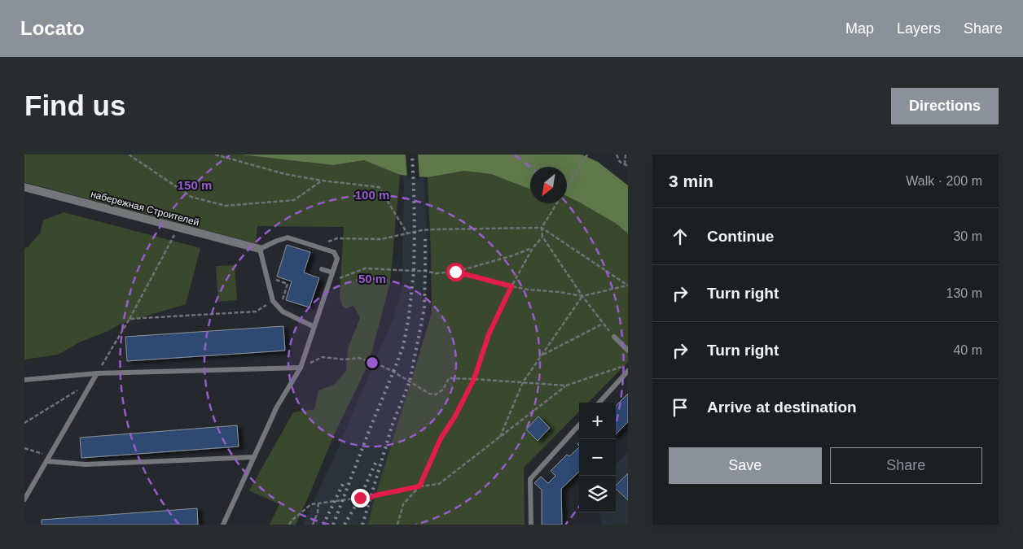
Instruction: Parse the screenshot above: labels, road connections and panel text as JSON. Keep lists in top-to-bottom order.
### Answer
{
  "streets": {
    "street": ["набережная Строителей"]
  },
  "north": "bottom left",
  "page": {
    "header": "Locato",
    "nav": ["Map", "Layers", "Share"],
    "buttons": [
      "Directions",
      ["Save", "Share"]
    ],
    "title": "Find us",
    "heading": ["3 min", "Walk · 200 m"],
    "list": [
      ["Continue", "30 m"],
      ["Turn right", "130 m"],
      ["Turn right", "40 m"],
      "Arrive at destination"
    ],
    "map_buttons": ["+", "−"]
  },
  "rings": ["150 m", "100 m", "50 m"]
}
